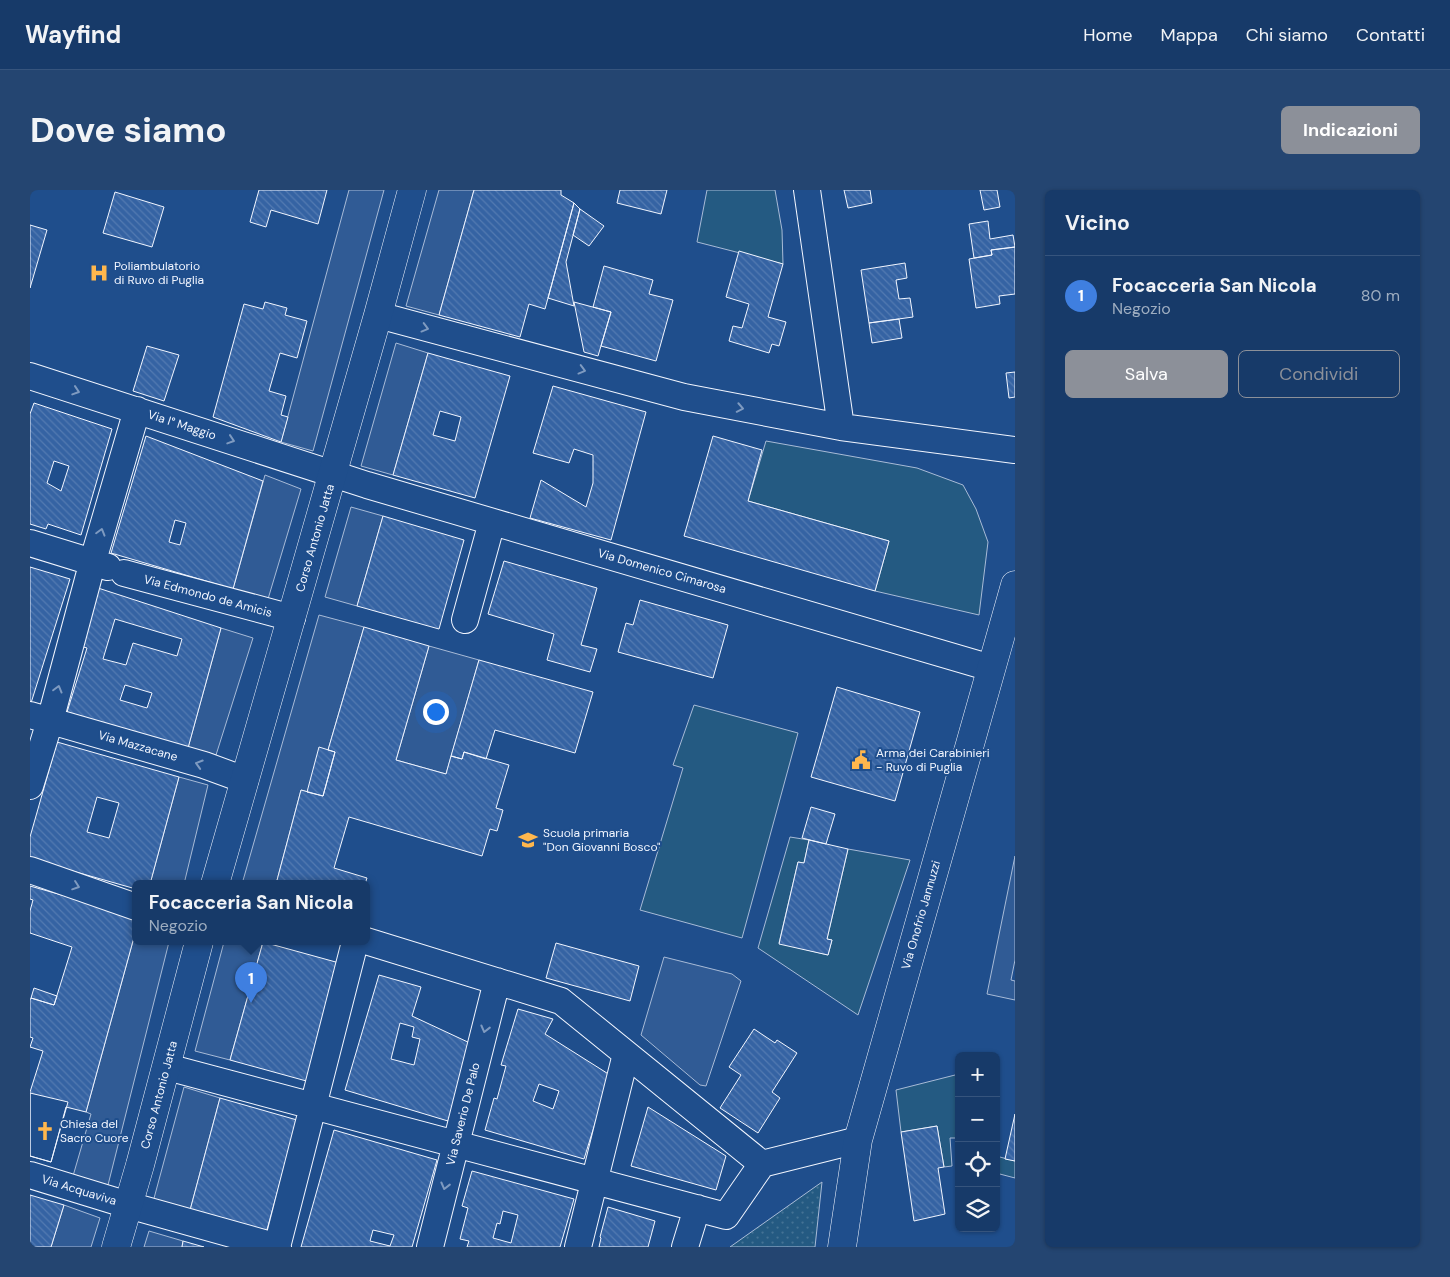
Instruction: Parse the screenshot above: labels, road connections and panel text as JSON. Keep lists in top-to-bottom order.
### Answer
{
  "streets": {
    "main road": ["Corso Antonio Jatta", "Via Onofrio Jannuzzi"],
    "street": [
      "Via I° Maggio",
      "Via Domenico Cimarosa",
      "Via Edmondo de Amicis",
      "Via Mazzacane",
      "Via Saverio De Palo",
      "Via Acquaviva"
    ]
  },
  "crossings": [
    ["Via I° Maggio", "Corso Antonio Jatta"],
    ["Via I° Maggio", "Via Domenico Cimarosa"],
    ["Corso Antonio Jatta", "Via Domenico Cimarosa"],
    ["Corso Antonio Jatta", "Via Edmondo de Amicis"],
    ["Corso Antonio Jatta", "Via Mazzacane"],
    ["Corso Antonio Jatta", "Via Acquaviva"],
    ["Via Domenico Cimarosa", "Via Onofrio Jannuzzi"]
  ],
  "one_way": ["Via I° Maggio"],
  "places": {
    "hospital": ["Poliambulatorio di Ruvo di Puglia"],
    "public building": ["Arma dei Carabinieri - Ruvo di Puglia"],
    "school or university": ["Scuola primaria \"Don Giovanni Bosco\""],
    "church": ["Chiesa del Sacro Cuore"]
  },
  "page": {
    "header": "Wayfind",
    "nav": [
      "Home",
      "Mappa",
      "Chi siamo",
      "Contatti"
    ],
    "buttons": [
      "Indicazioni",
      ["Salva", "Condividi"]
    ],
    "title": "Dove siamo",
    "heading": "Vicino",
    "list": [
      {
        "mark": "1",
        "name": "Focacceria San Nicola",
        "note": "Negozio",
        "value": "80 m"
      }
    ],
    "popup": ["Focacceria San Nicola", "Negozio"],
    "pins": "1",
    "map_buttons": ["+", "−"]
  }
}
